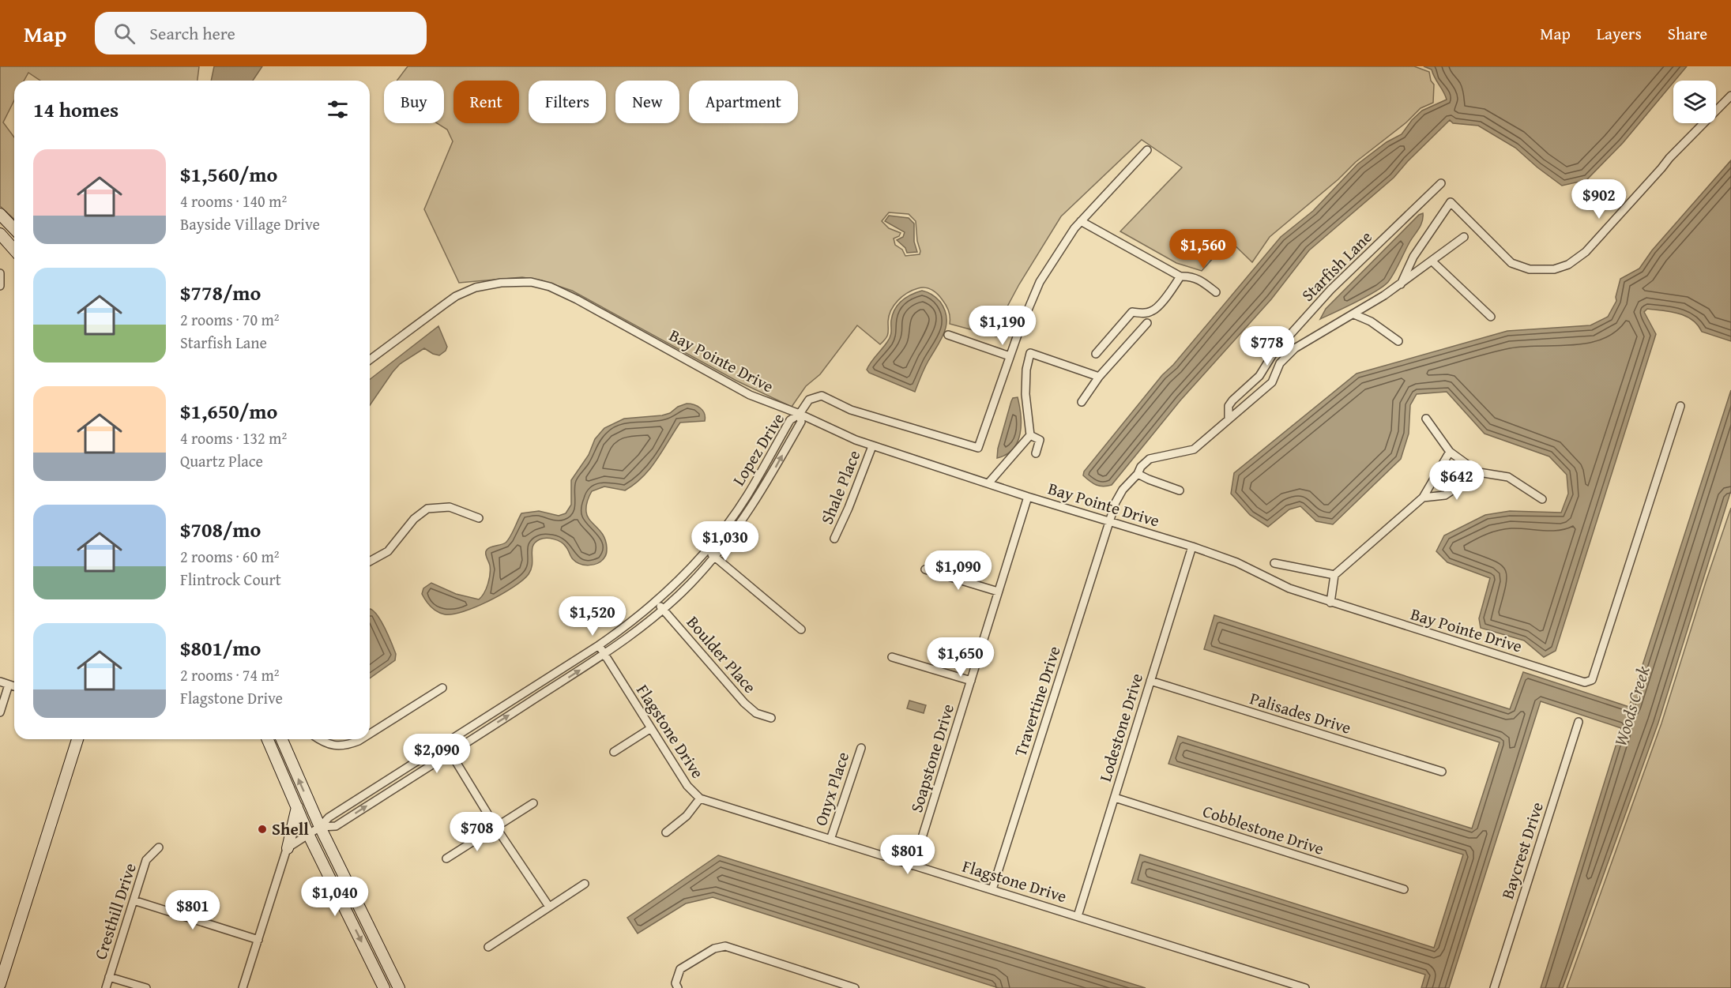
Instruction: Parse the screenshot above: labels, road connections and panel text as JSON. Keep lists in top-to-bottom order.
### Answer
{
  "streets": {
    "street": [
      "Starfish Lane",
      "Bay Pointe Drive",
      "Lopez Drive",
      "Shale Place",
      "Boulder Place",
      "Travertine Drive",
      "Palisades Drive",
      "Lodestone Drive",
      "Flagstone Drive",
      "Soapstone Drive",
      "Onyx Place",
      "Cobblestone Drive",
      "Baycrest Drive",
      "Cresthill Drive"
    ]
  },
  "crossings": [
    ["Starfish Lane", "Travertine Drive"],
    ["Bay Pointe Drive", "Lopez Drive"],
    ["Bay Pointe Drive", "Shale Place"],
    ["Bay Pointe Drive", "Travertine Drive"],
    ["Bay Pointe Drive", "Lodestone Drive"],
    ["Bay Pointe Drive", "Soapstone Drive"],
    ["Lopez Drive", "Boulder Place"],
    ["Lopez Drive", "Flagstone Drive"],
    ["Travertine Drive", "Flagstone Drive"],
    ["Palisades Drive", "Lodestone Drive"],
    ["Lodestone Drive", "Flagstone Drive"],
    ["Lodestone Drive", "Cobblestone Drive"],
    ["Flagstone Drive", "Soapstone Drive"],
    ["Flagstone Drive", "Onyx Place"]
  ],
  "water": ["Woods Creek"],
  "places": ["Shell"],
  "page": {
    "header": "Map",
    "search": "Search here",
    "nav": ["Map", "Layers", "Share"],
    "chip": [
      "Buy",
      "Rent",
      "Filters",
      "New",
      "Apartment"
    ],
    "heading": "14 homes",
    "list": [
      {
        "name": "$1,560/mo",
        "note": "4 rooms · 140 m² · Bayside Village Drive"
      },
      {
        "name": "$778/mo",
        "note": "2 rooms · 70 m² · Starfish Lane"
      },
      {
        "name": "$1,650/mo",
        "note": "4 rooms · 132 m² · Quartz Place"
      },
      {
        "name": "$708/mo",
        "note": "2 rooms · 60 m² · Flintrock Court"
      },
      {
        "name": "$801/mo",
        "note": "2 rooms · 74 m² · Flagstone Drive"
      }
    ],
    "price": [
      "$902",
      "$1,560",
      "$1,190",
      "$778",
      "$642",
      "$1,030",
      "$1,090",
      "$1,520",
      "$1,650",
      "$2,090",
      "$708",
      "$801",
      "$1,040",
      "$801"
    ]
  }
}
